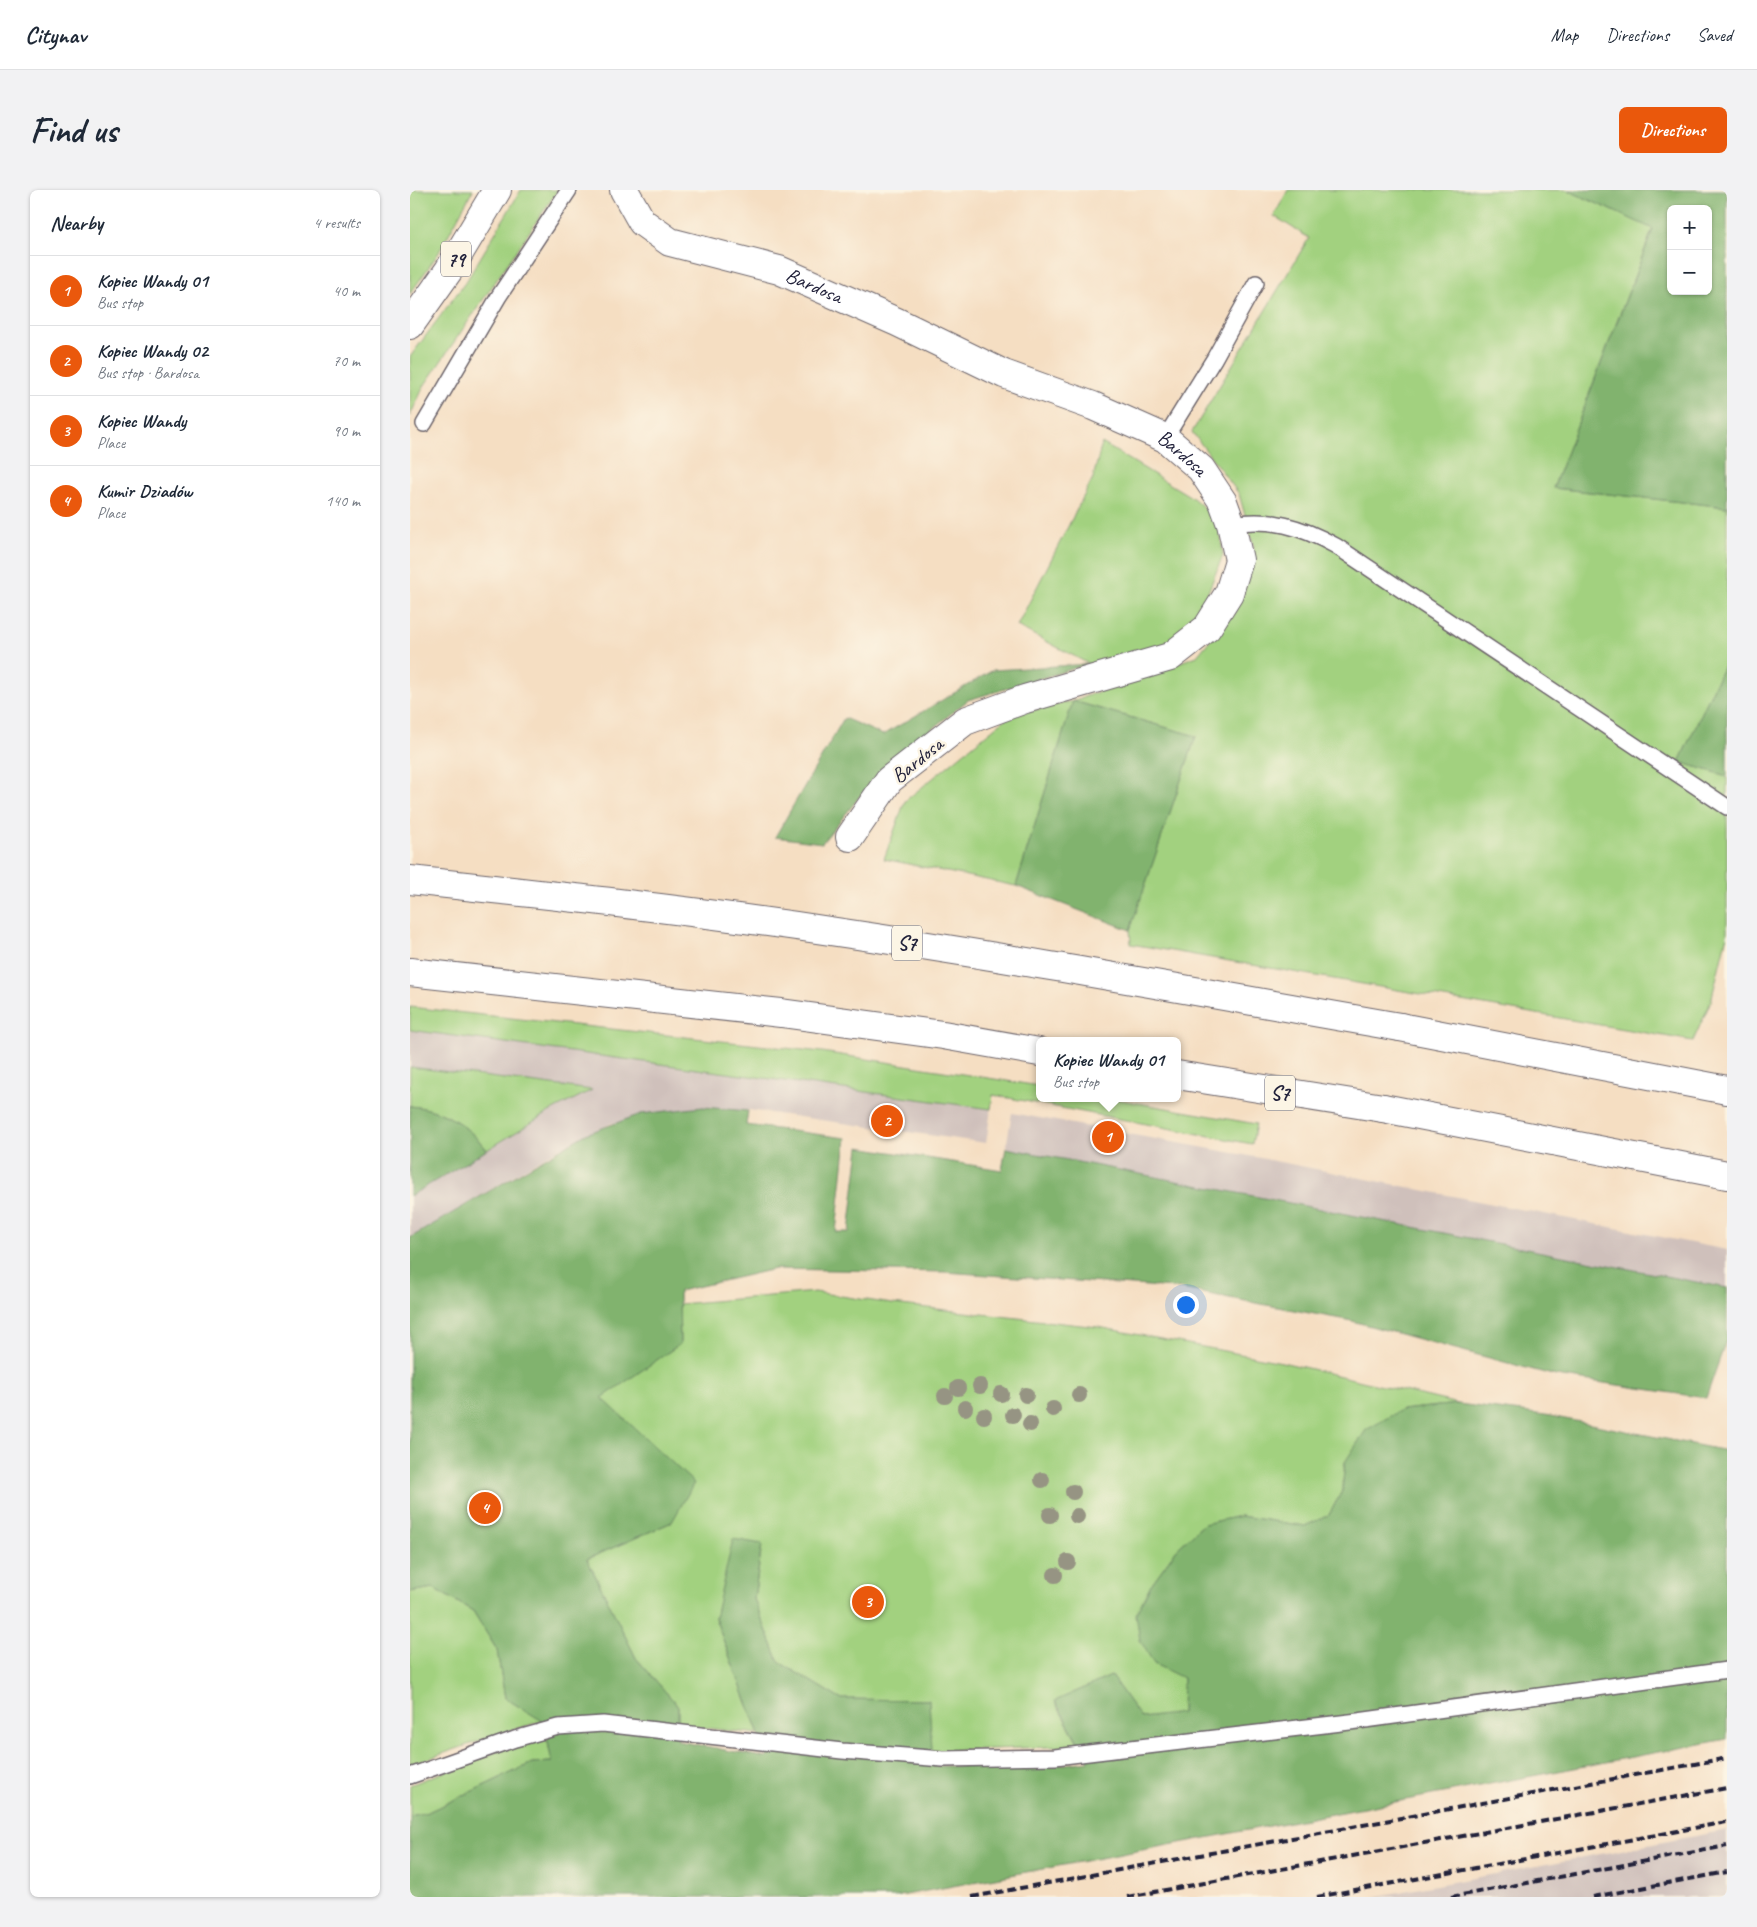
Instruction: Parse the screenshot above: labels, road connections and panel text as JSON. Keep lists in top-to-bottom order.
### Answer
{
  "streets": {
    "main road": ["79", "Bardosa", "S7"]
  },
  "page": {
    "header": "Citynav",
    "nav": ["Map", "Directions", "Saved"],
    "buttons": "Directions",
    "title": "Find us",
    "heading": ["Nearby", "4 results"],
    "map_buttons": ["+", "−"],
    "list": [
      {
        "mark": "1",
        "name": "Kopiec Wandy 01",
        "note": "Bus stop",
        "value": "40 m"
      },
      {
        "mark": "2",
        "name": "Kopiec Wandy 02",
        "note": "Bus stop · Bardosa",
        "value": "70 m"
      },
      {
        "mark": "3",
        "name": "Kopiec Wandy",
        "note": "Place",
        "value": "90 m"
      },
      {
        "mark": "4",
        "name": "Kumir Dziadów",
        "note": "Place",
        "value": "140 m"
      }
    ],
    "popup": ["Kopiec Wandy 01", "Bus stop"],
    "pins": [
      "2",
      "1",
      "4",
      "3"
    ]
  }
}
